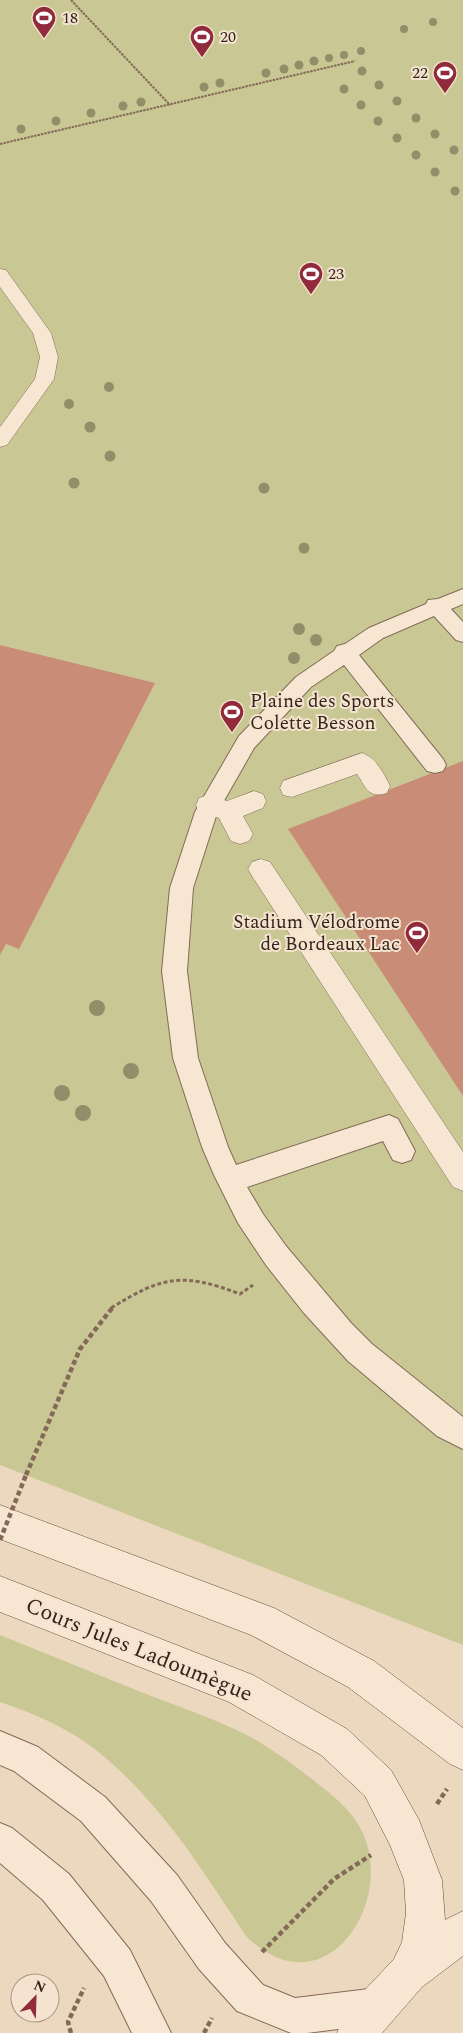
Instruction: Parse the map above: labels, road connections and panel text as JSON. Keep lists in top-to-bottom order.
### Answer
{
  "streets": {
    "street": ["Cours Jules Ladoumègue"]
  },
  "places": {
    "sports": [
      "18",
      "20",
      "22",
      "23",
      "Plaine des Sports Colette Besson",
      "Stadium Vélodrome de Bordeaux Lac"
    ]
  },
  "north": "top right"
}
